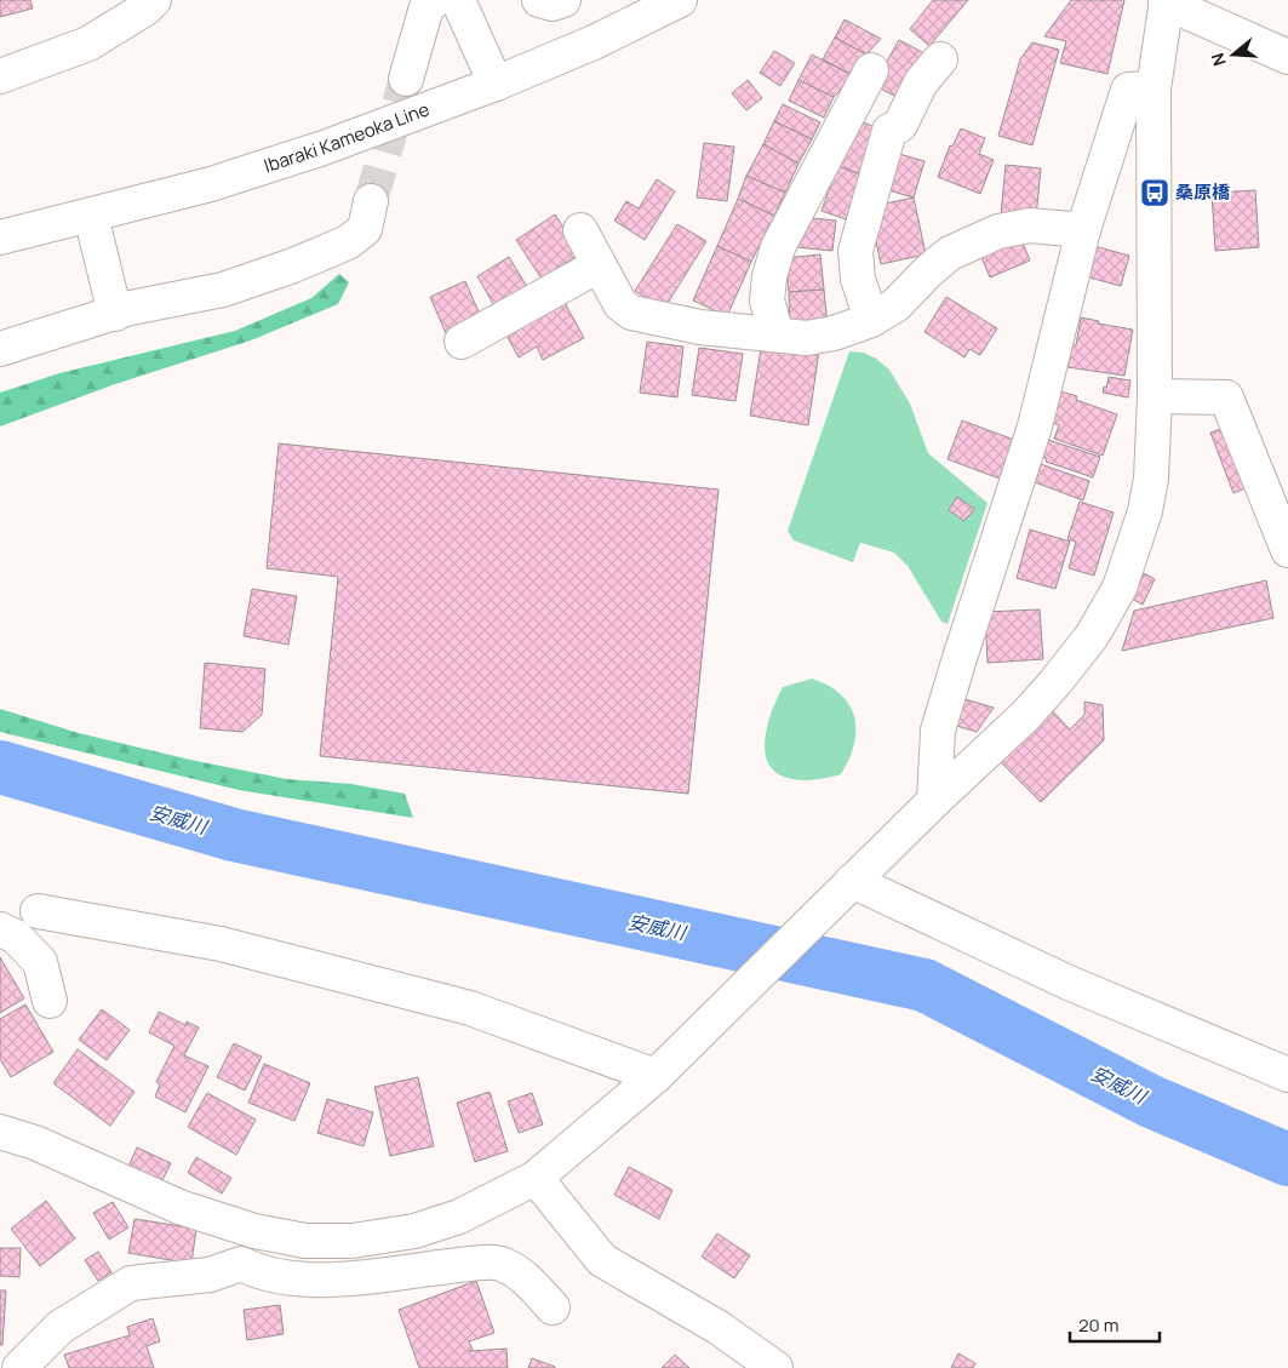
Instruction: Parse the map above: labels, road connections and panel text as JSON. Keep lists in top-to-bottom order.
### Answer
{
  "streets": {
    "street": ["Ibaraki Kameoka Line"]
  },
  "water": ["安威川"],
  "places": {
    "bus stop": ["桑原橋"]
  },
  "scale_bar": "20 m",
  "north": "left"
}
